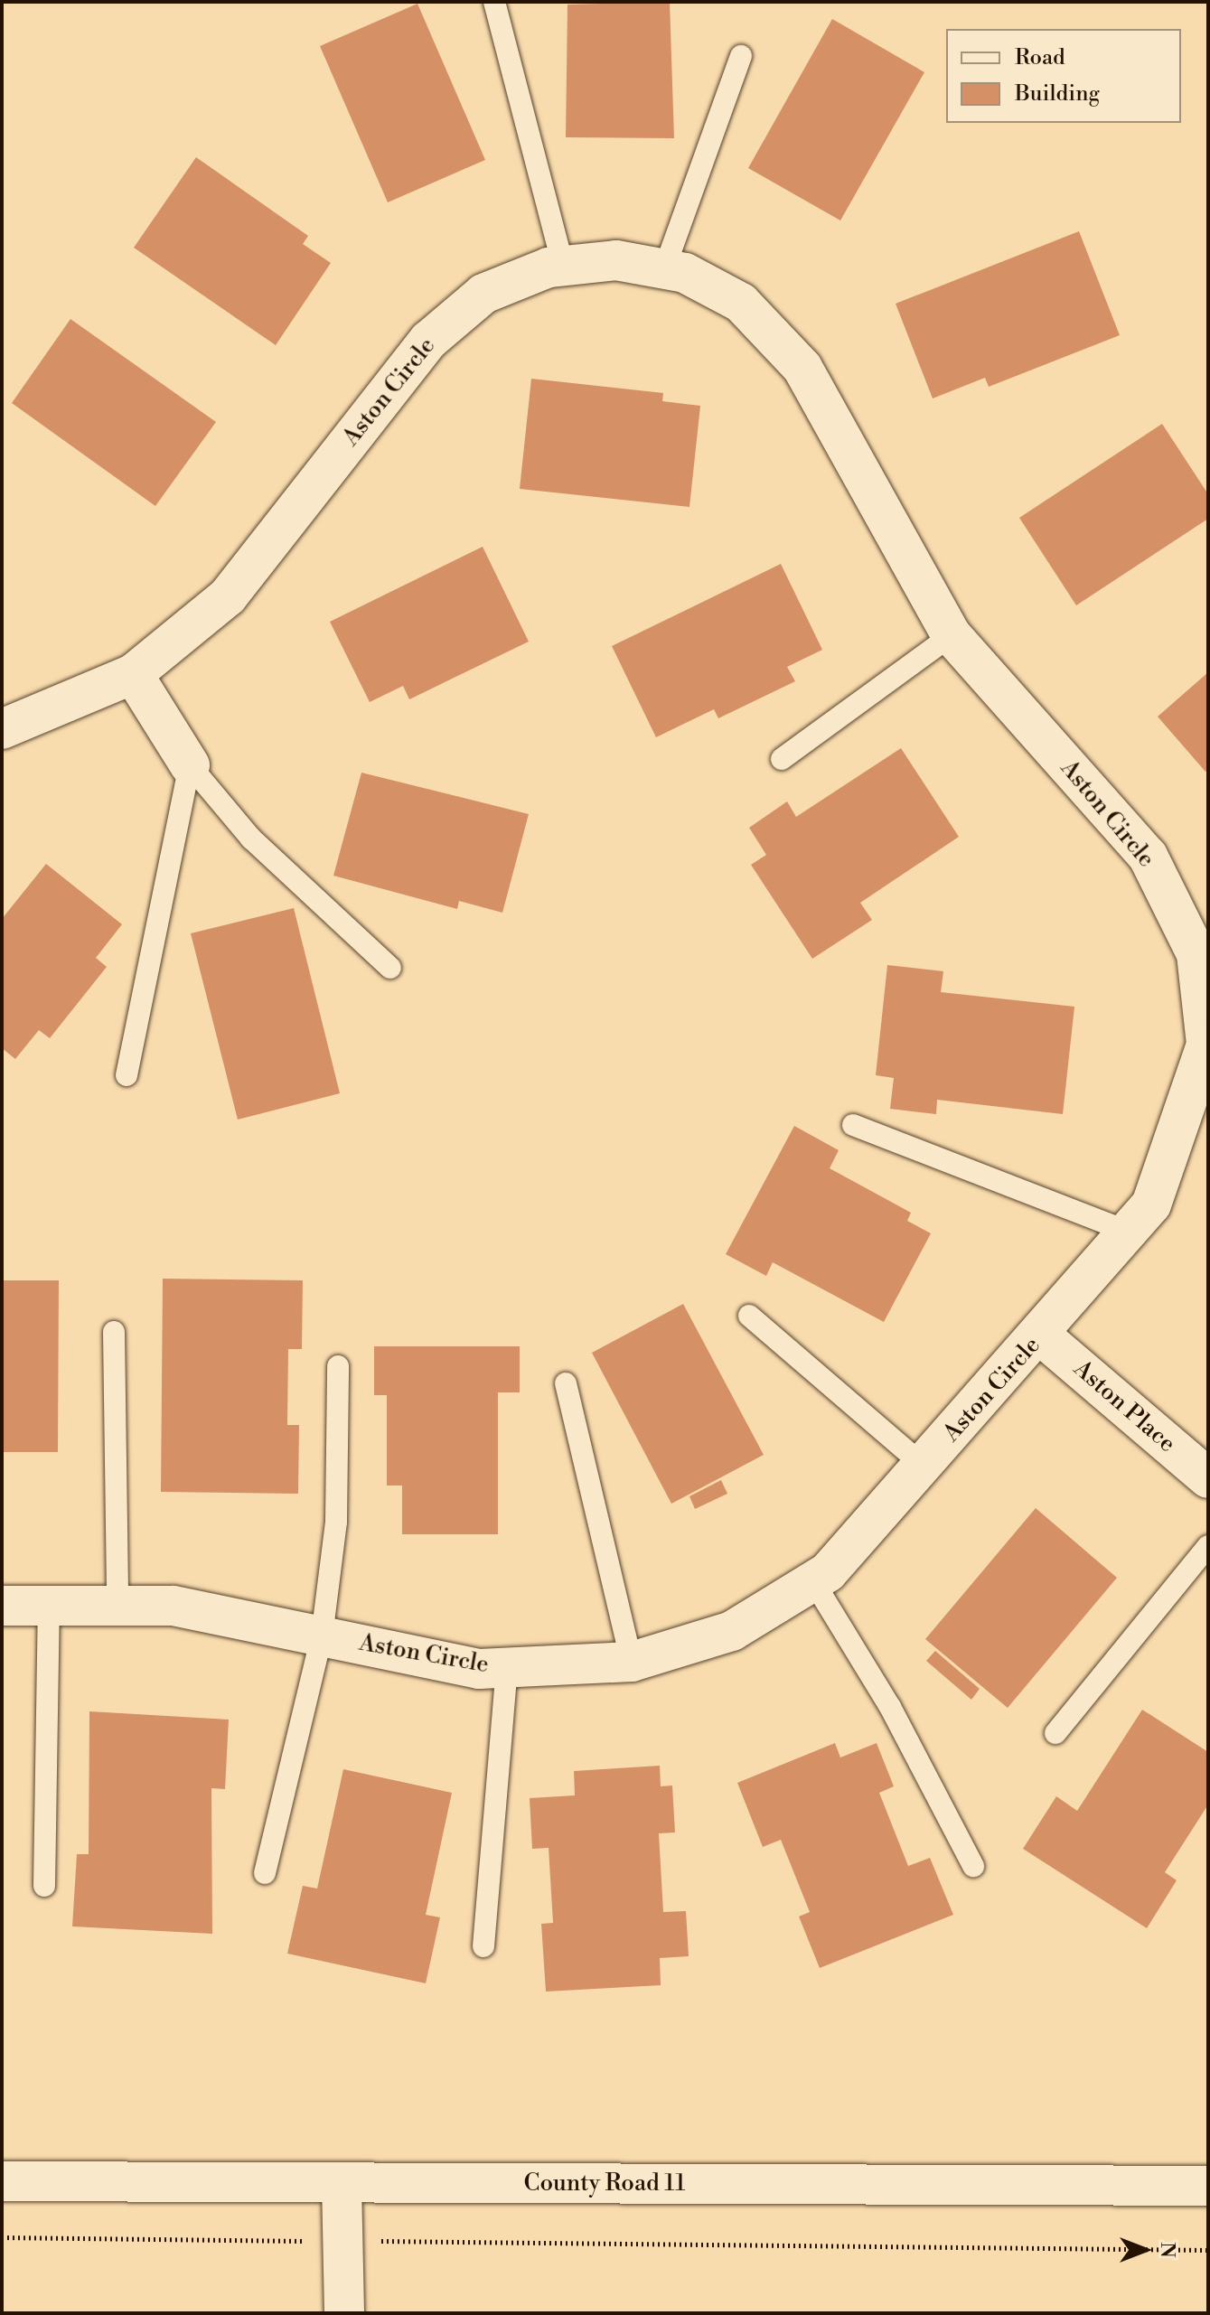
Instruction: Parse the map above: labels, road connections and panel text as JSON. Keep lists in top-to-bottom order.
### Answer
{
  "streets": {
    "street": ["Aston Circle", "Aston Place", "County Road 11"]
  },
  "crossings": [
    ["Aston Circle", "Aston Place"]
  ],
  "legend": ["Road", "Building"],
  "north": "right"
}
